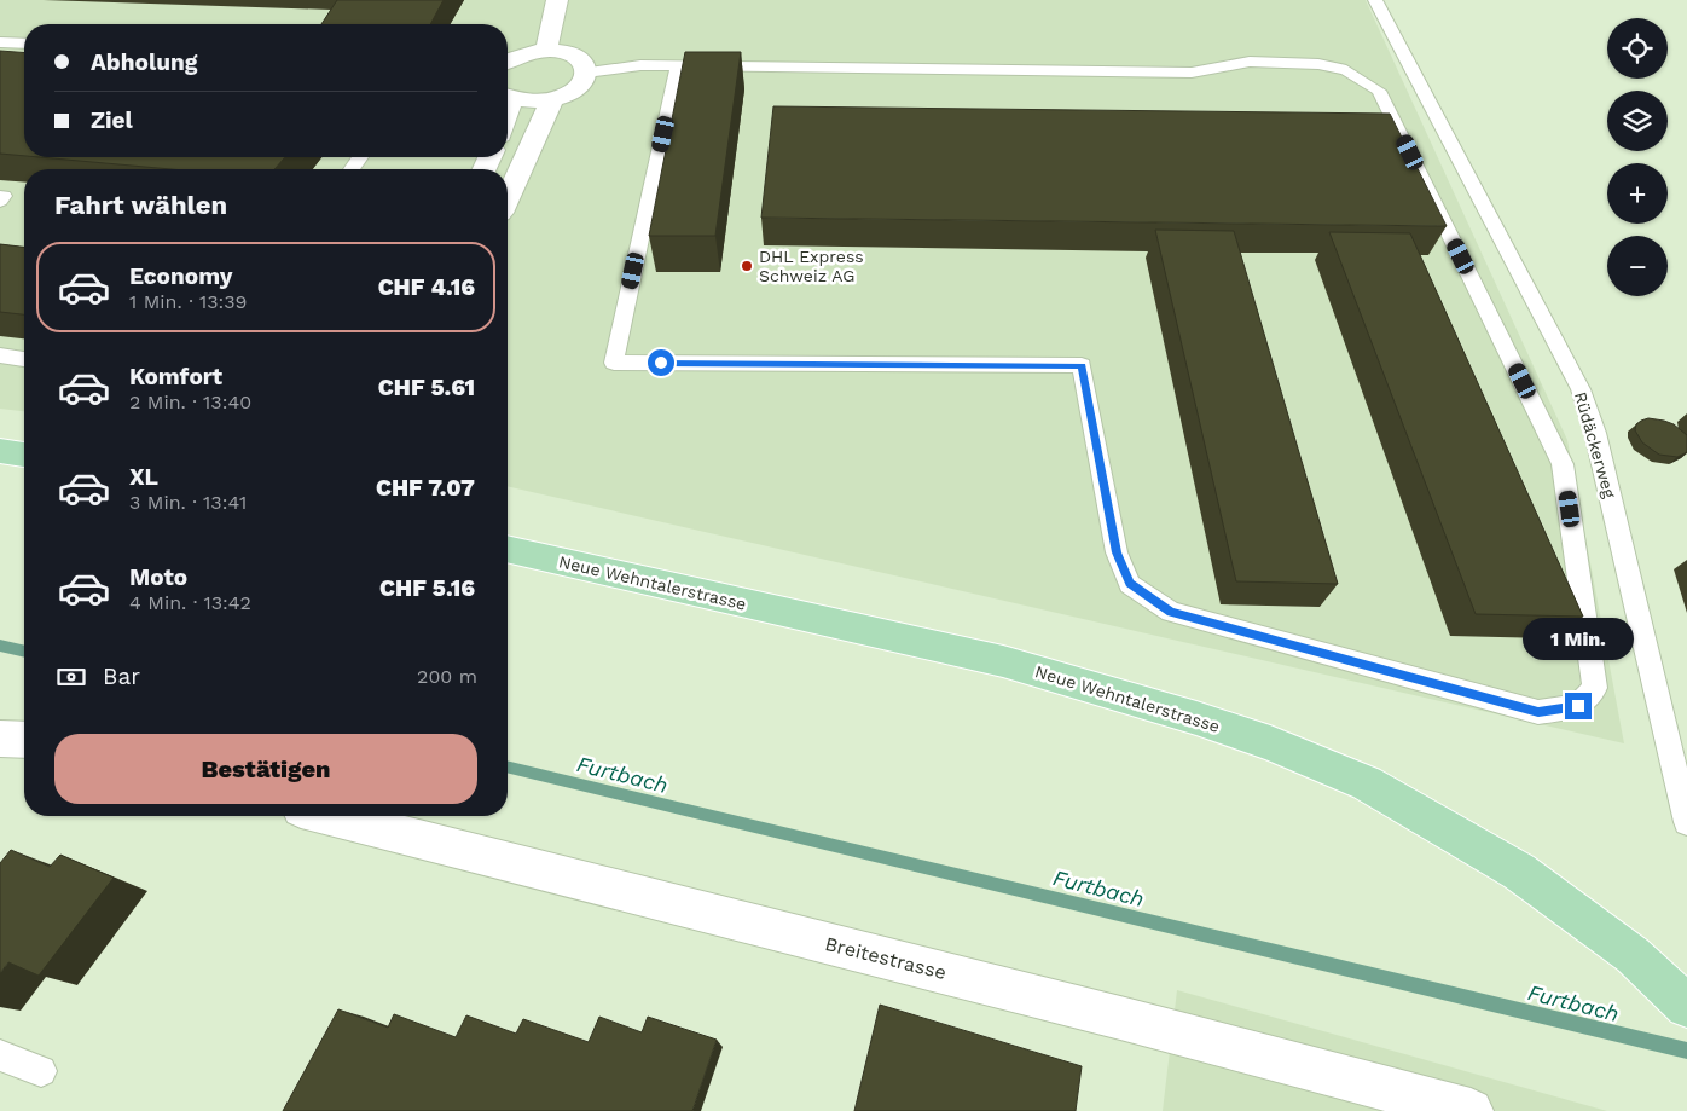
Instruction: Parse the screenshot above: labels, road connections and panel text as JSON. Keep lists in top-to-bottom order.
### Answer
{
  "streets": {
    "main road": ["Neue Wehntalerstrasse"],
    "street": ["Breitestrasse"],
    "lane": ["Rüdäckerweg"]
  },
  "water": ["Furtbach"],
  "places": ["DHL Express Schweiz AG"],
  "page": {
    "map_buttons": ["+", "−"],
    "banner": ["Abholung", "Ziel"],
    "heading": "Fahrt wählen",
    "list": [
      {
        "name": "Economy",
        "note": "1 Min. · 13:39",
        "value": "CHF 4.16"
      },
      {
        "name": "Komfort",
        "note": "2 Min. · 13:40",
        "value": "CHF 5.61"
      },
      {
        "name": "XL",
        "note": "3 Min. · 13:41",
        "value": "CHF 7.07"
      },
      {
        "name": "Moto",
        "note": "4 Min. · 13:42",
        "value": "CHF 5.16"
      }
    ],
    "bubble": "1 Min.",
    "pay": ["Bar", "200 m"],
    "buttons": "Bestätigen"
  }
}
